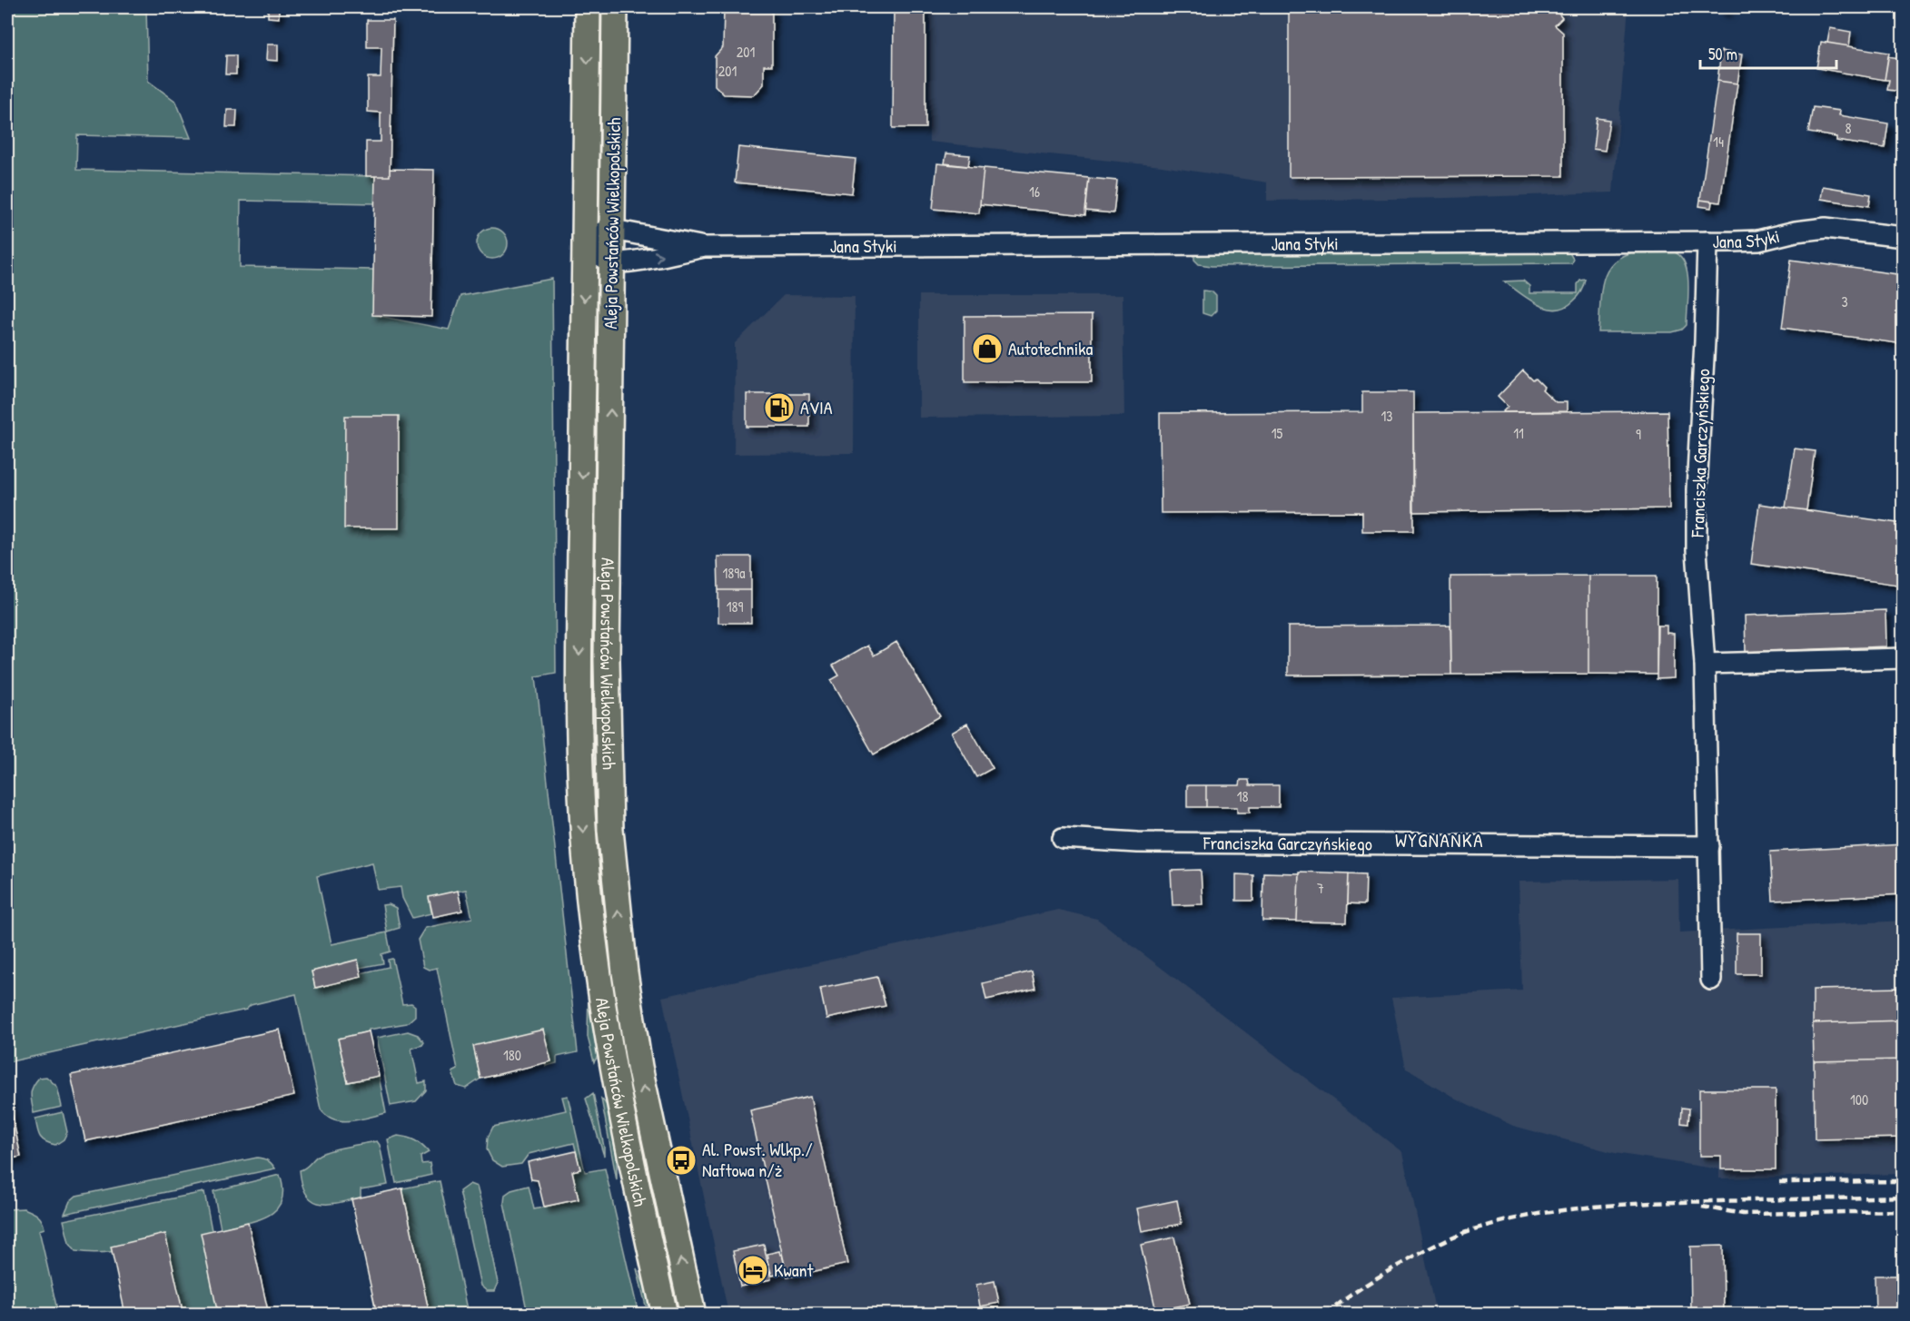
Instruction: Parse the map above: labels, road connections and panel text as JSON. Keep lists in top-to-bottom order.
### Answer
{
  "streets": {
    "main road": ["Aleja Powstańców Wielkopolskich"],
    "street": ["Jana Styki", "Franciszka Garczyńskiego"]
  },
  "crossings": [
    ["Aleja Powstańców Wielkopolskich", "Jana Styki"],
    ["Jana Styki", "Franciszka Garczyńskiego"]
  ],
  "districts": ["WYGNANKA"],
  "places": {
    "shop": ["Autotechnika"],
    "fuel station": ["AVIA"],
    "bus stop": ["Al. Powst. Wlkp./ Naftowa n/ż"],
    "hotel": ["Kwant"]
  },
  "house_numbers": [
    "201",
    "201",
    "8",
    "14",
    "16",
    "3",
    "13",
    "15",
    "11",
    "9",
    "189a",
    "189",
    "18",
    "7",
    "180",
    "100"
  ],
  "scale_bar": "50 m"
}
